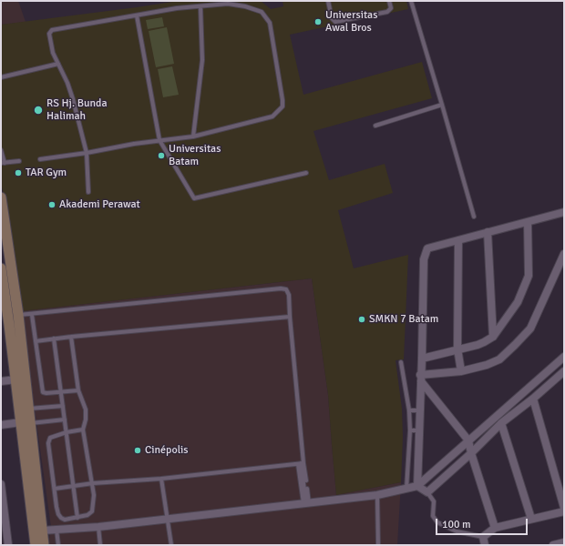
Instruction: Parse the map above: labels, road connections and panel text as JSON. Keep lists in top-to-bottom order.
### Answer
{
  "places": [
    "Universitas Awal Bros",
    "RS Hj. Bunda Halimah",
    "Universitas Batam",
    "TAR Gym",
    "Akademi Perawat",
    "SMKN 7 Batam",
    "Cinépolis"
  ],
  "scale_bar": "100 m"
}
